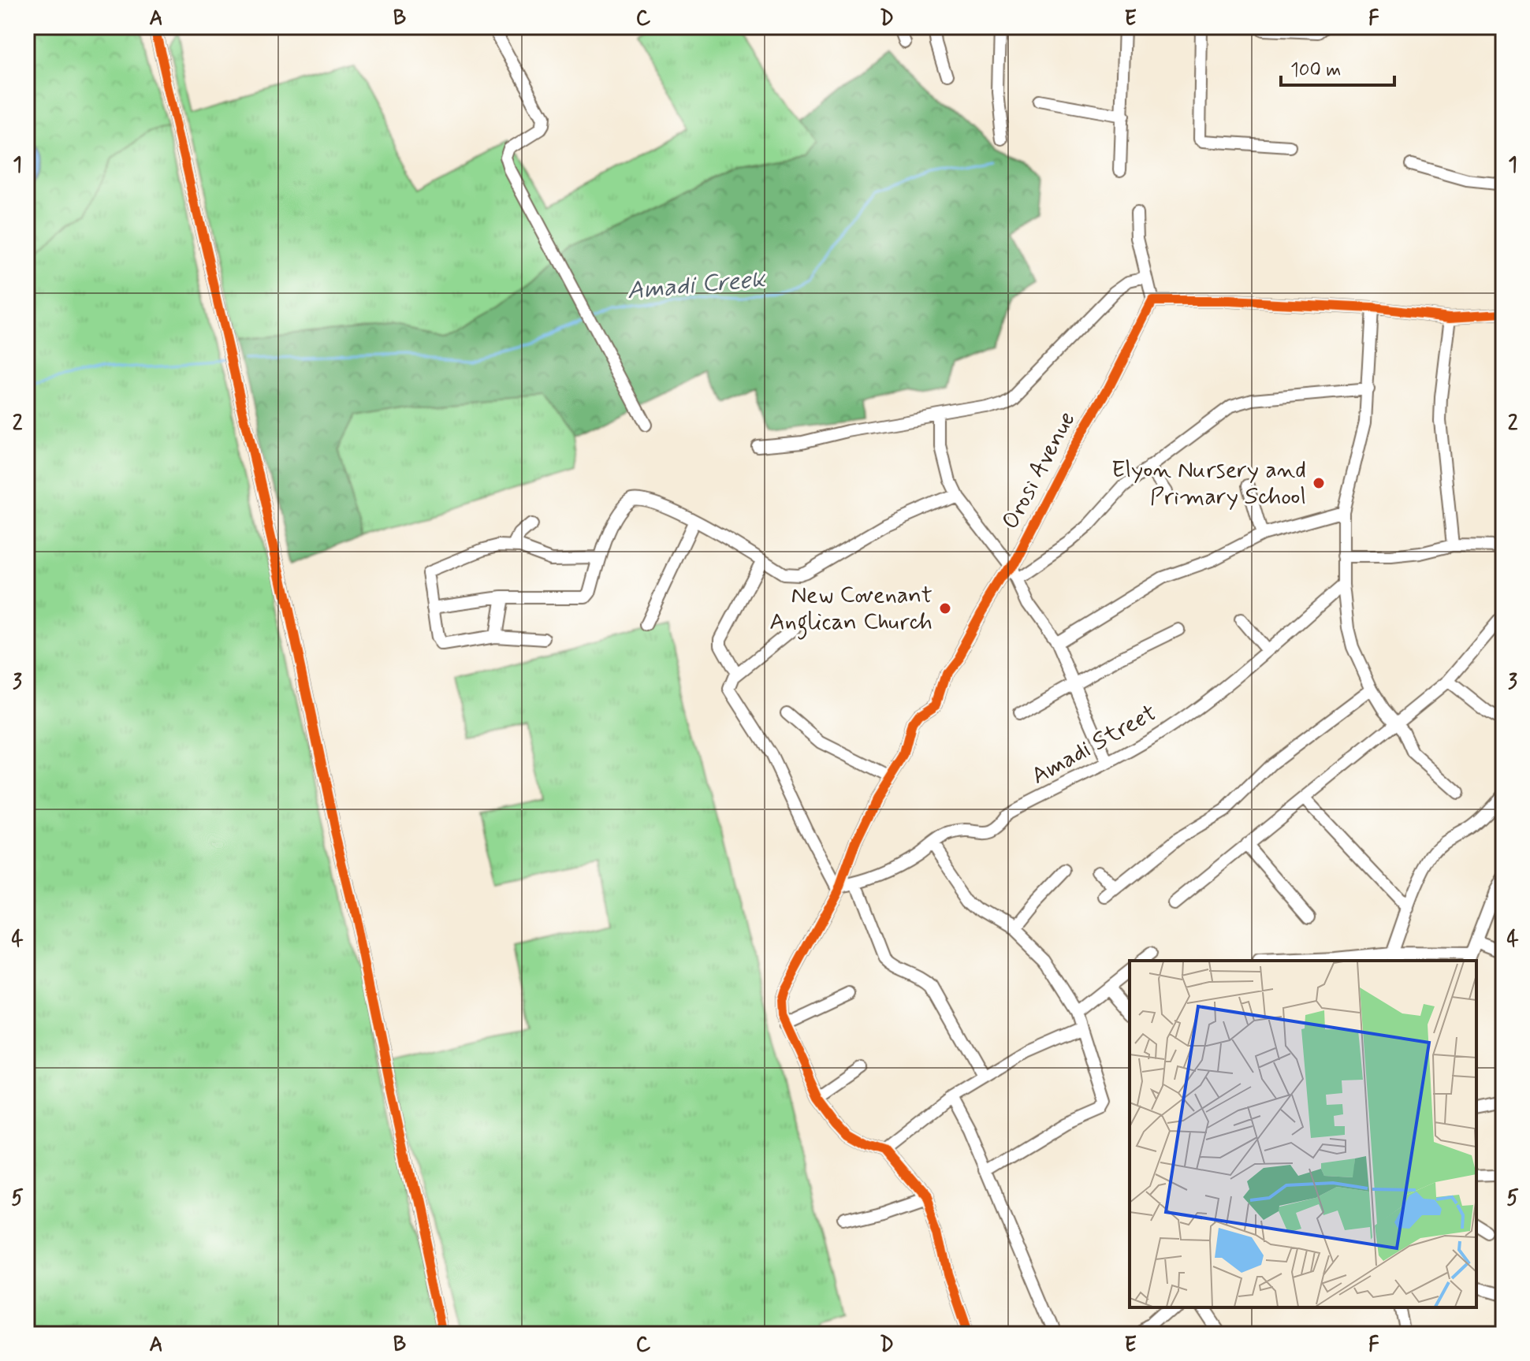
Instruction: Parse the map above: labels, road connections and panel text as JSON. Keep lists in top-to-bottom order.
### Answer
{
  "streets": {
    "street": ["Orosi Avenue", "Amadi Street"]
  },
  "crossings": [
    ["Orosi Avenue", "Amadi Street"]
  ],
  "water": ["Amadi Creek"],
  "places": ["Elyon Nursery and Primary School", "New Covenant Anglican Church"],
  "scale_bar": "100 m",
  "grid": {
    "columns": [
      "A",
      "B",
      "C",
      "D",
      "E",
      "F"
    ],
    "rows": [
      "1",
      "2",
      "3",
      "4",
      "5"
    ]
  }
}
